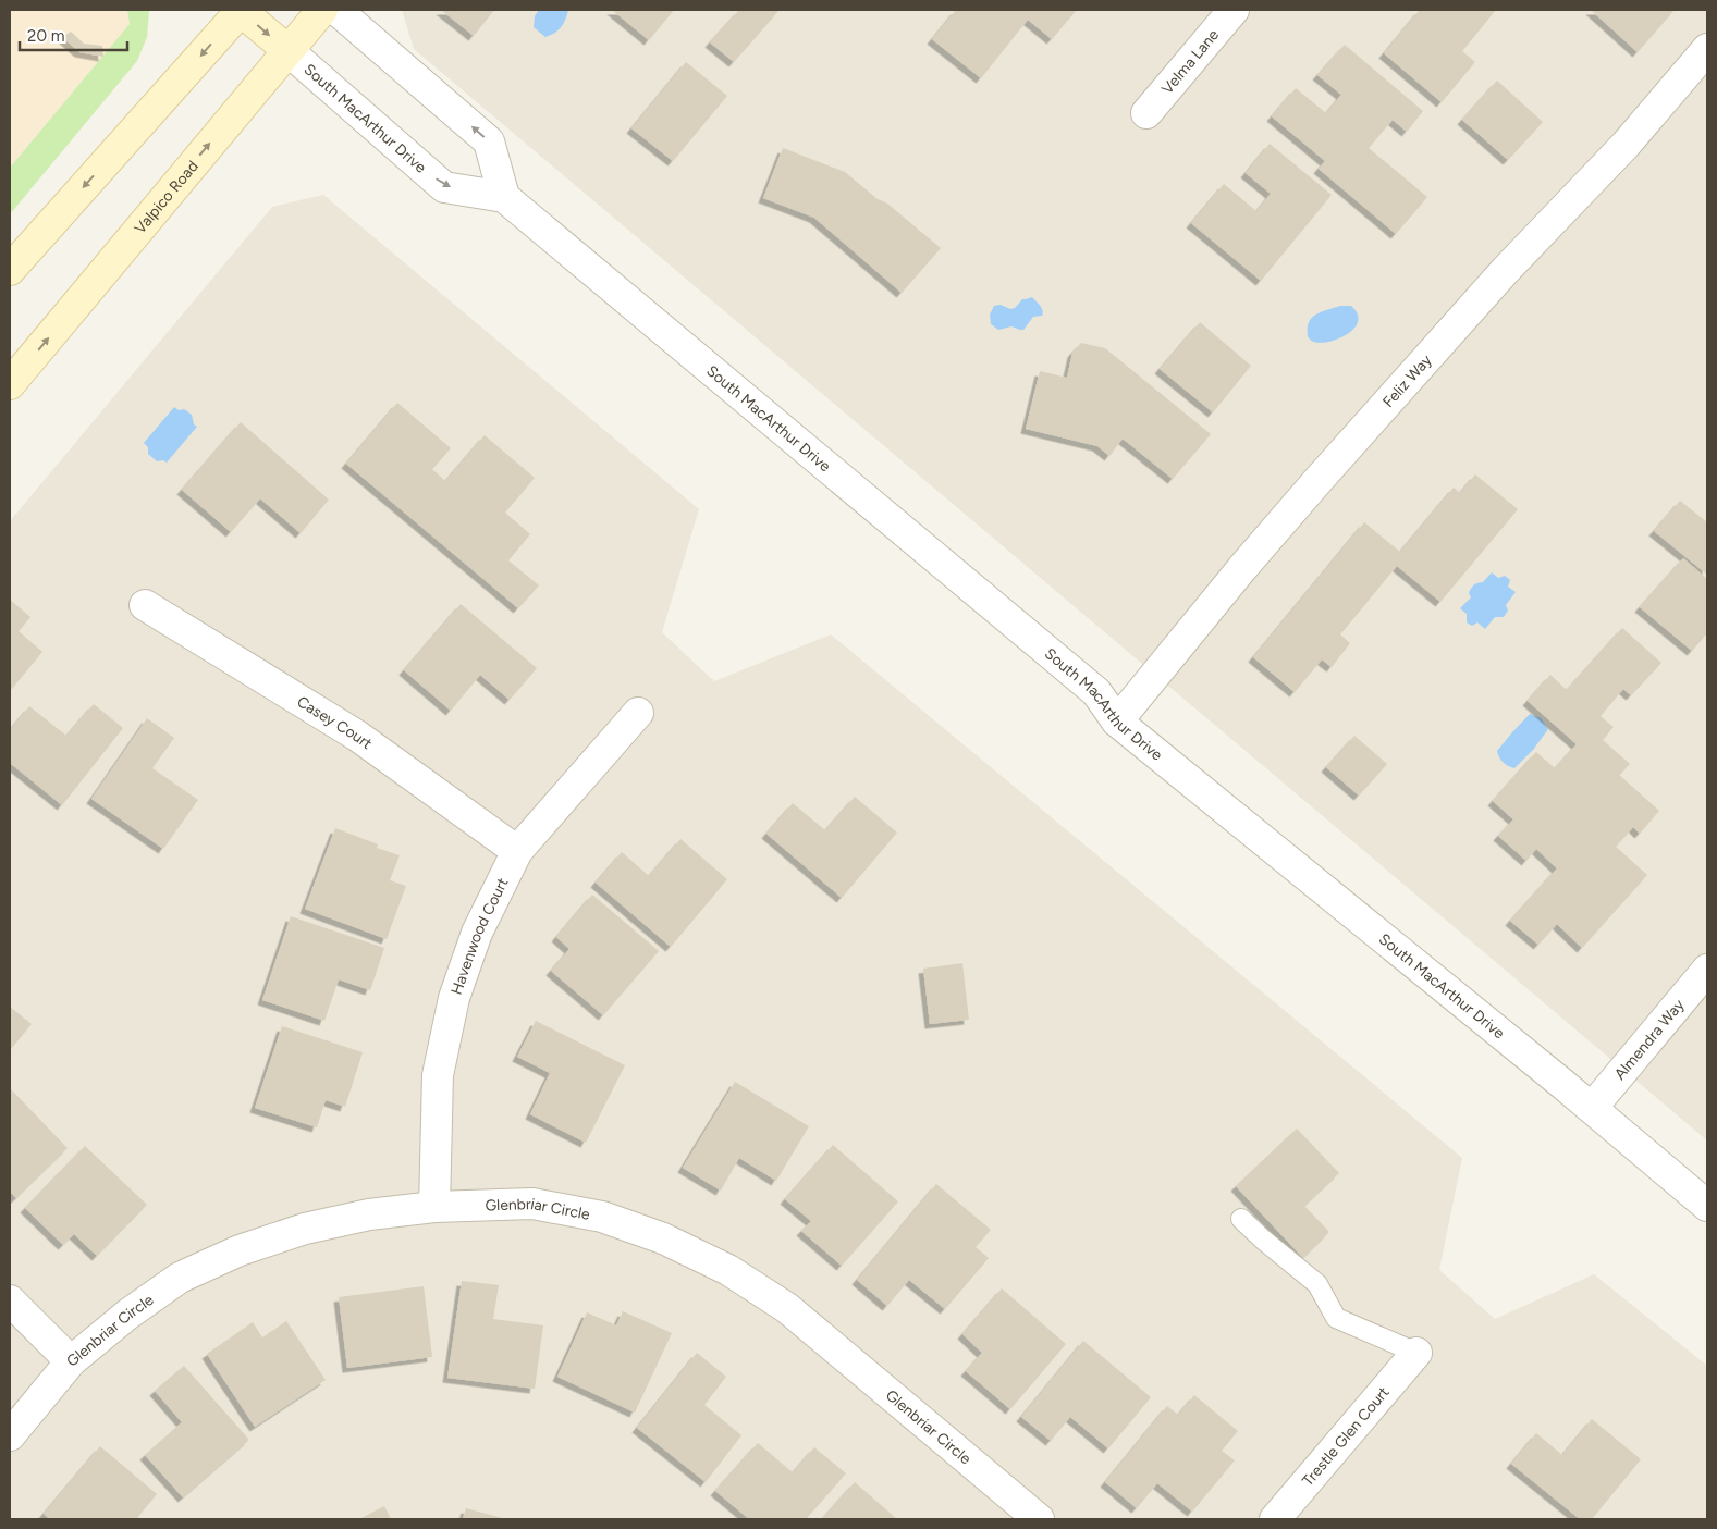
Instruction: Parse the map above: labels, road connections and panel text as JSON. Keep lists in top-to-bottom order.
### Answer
{
  "streets": {
    "main road": ["South MacArthur Drive", "Valpico Road"],
    "street": [
      "Velma Lane",
      "Feliz Way",
      "Casey Court",
      "Havenwood Court",
      "Almendra Way",
      "Glenbriar Circle",
      "Trestle Glen Court"
    ]
  },
  "crossings": [
    ["South MacArthur Drive", "Valpico Road"],
    ["South MacArthur Drive", "Feliz Way"],
    ["South MacArthur Drive", "Almendra Way"],
    ["Casey Court", "Havenwood Court"],
    ["Havenwood Court", "Glenbriar Circle"]
  ],
  "scale_bar": "20 m"
}
